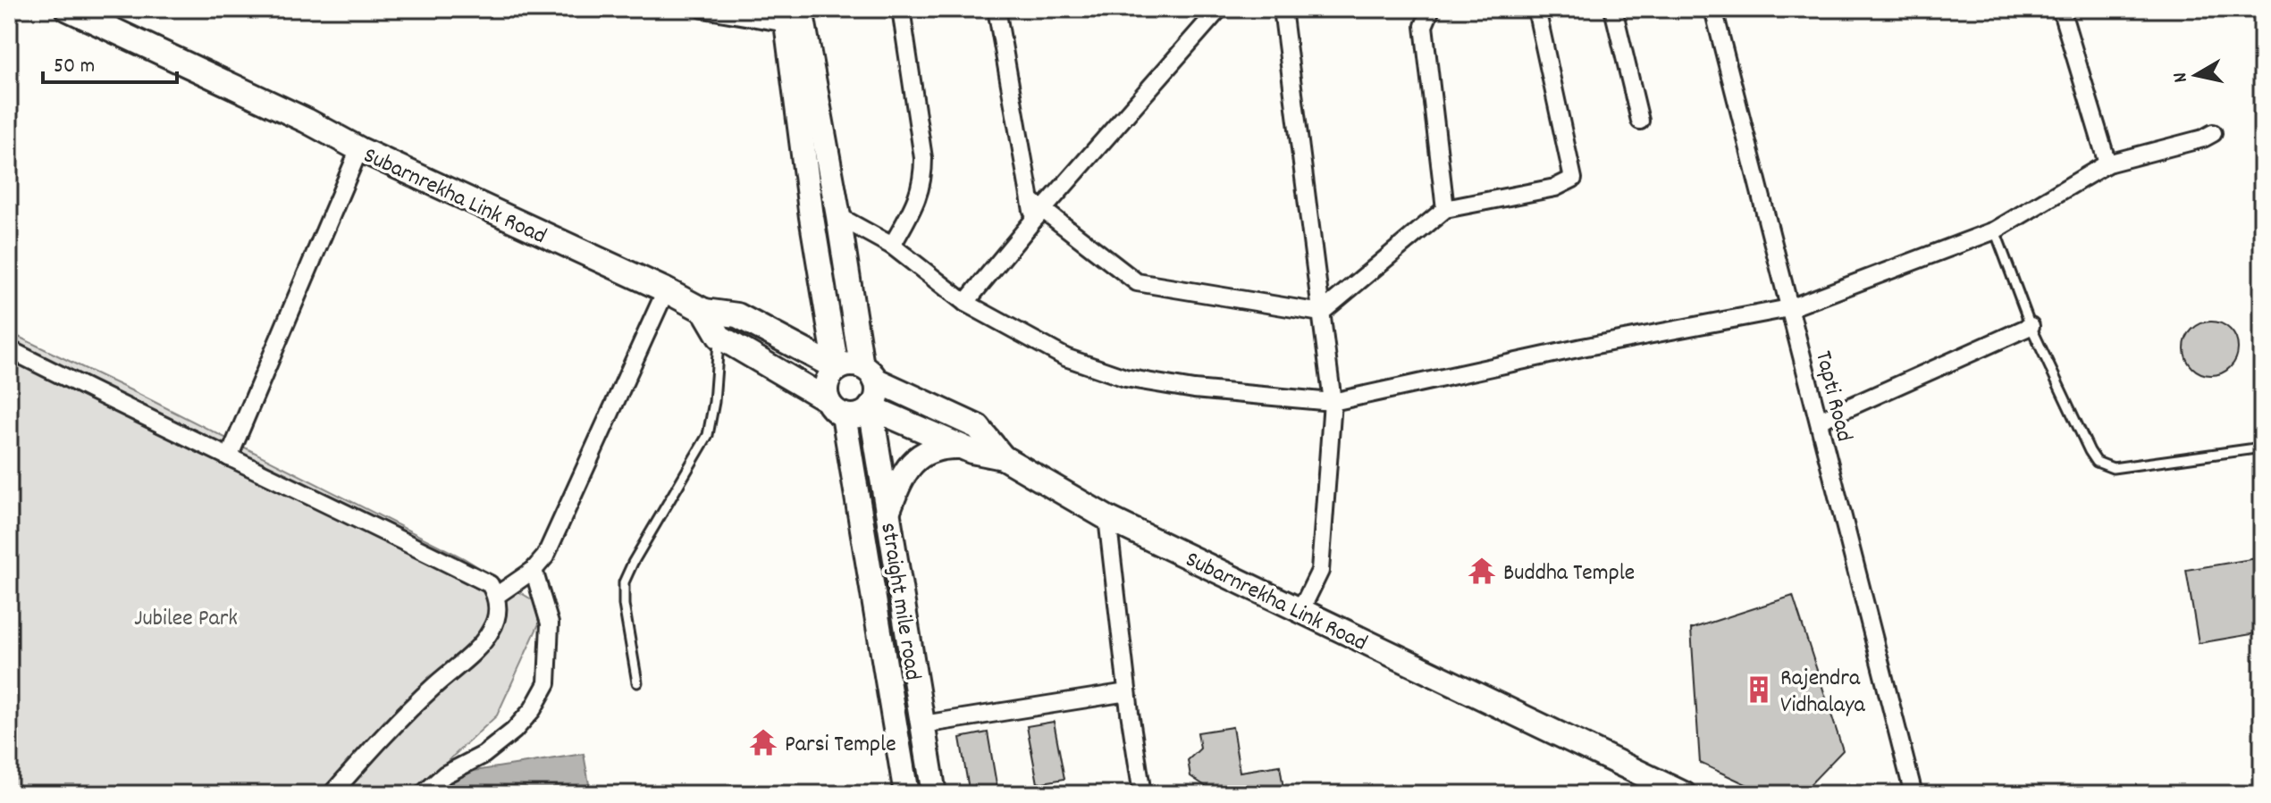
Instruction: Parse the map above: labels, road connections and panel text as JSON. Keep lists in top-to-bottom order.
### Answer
{
  "streets": {
    "street": ["Subarnrekha Link Road", "Tapti Road", "straight mile road"]
  },
  "crossings": [
    ["Subarnrekha Link Road", "straight mile road"]
  ],
  "parks": ["Jubilee Park"],
  "places": {
    "temple": ["Buddha Temple", "Parsi Temple"],
    "building": ["Rajendra Vidhalaya"]
  },
  "scale_bar": "50 m",
  "north": "left"
}
